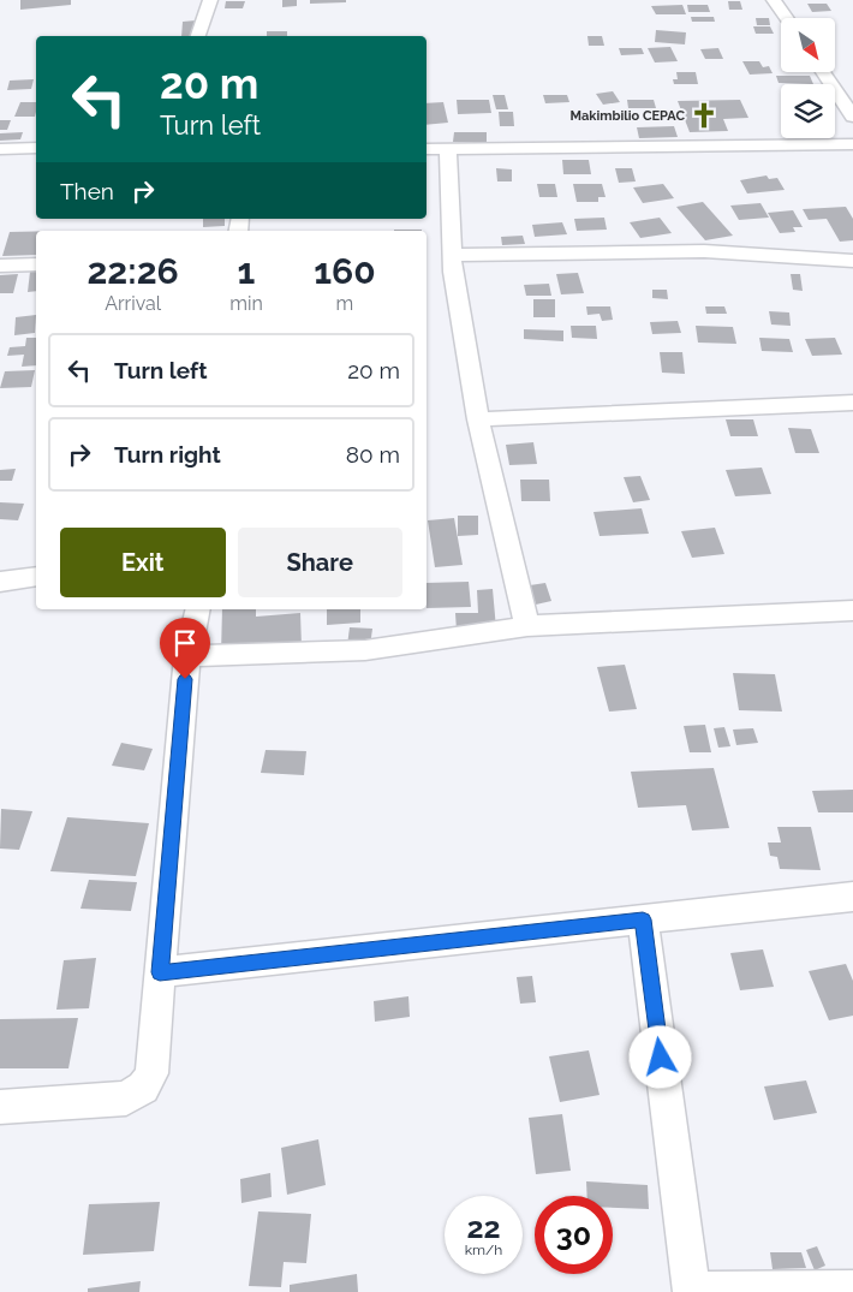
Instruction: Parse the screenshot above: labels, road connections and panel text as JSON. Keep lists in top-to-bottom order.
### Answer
{
  "places": {
    "church": ["Makimbilio CEPAC"]
  },
  "north": "bottom right",
  "page": {
    "turn": ["20 m", "Turn left"],
    "then": "Then",
    "eta": [
      "22:26",
      "Arrival",
      "1",
      "min",
      "160",
      "m"
    ],
    "list": [
      {
        "name": "Turn left",
        "value": "20 m"
      },
      {
        "name": "Turn right",
        "value": "80 m"
      }
    ],
    "buttons": ["Exit", "Share"],
    "speed": "22 km/h",
    "limit": "30"
  }
}
